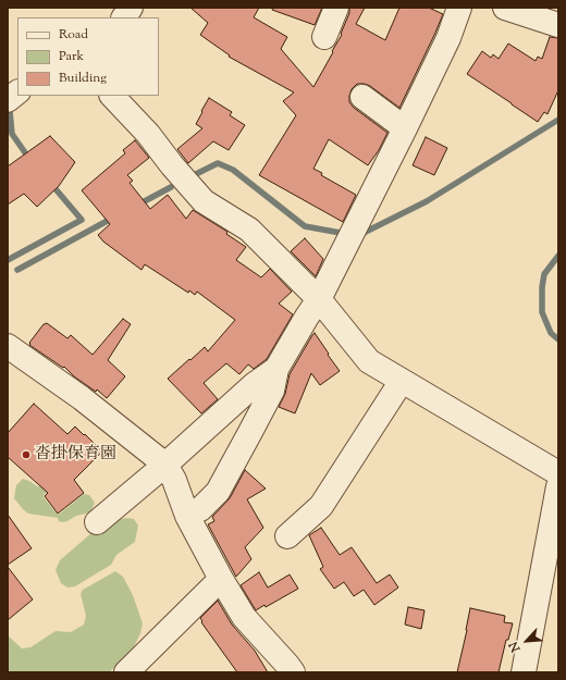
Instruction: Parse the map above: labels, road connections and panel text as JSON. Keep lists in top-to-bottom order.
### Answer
{
  "places": ["沓掛保育園"],
  "legend": ["Road", "Park", "Building"],
  "north": "bottom left"
}
